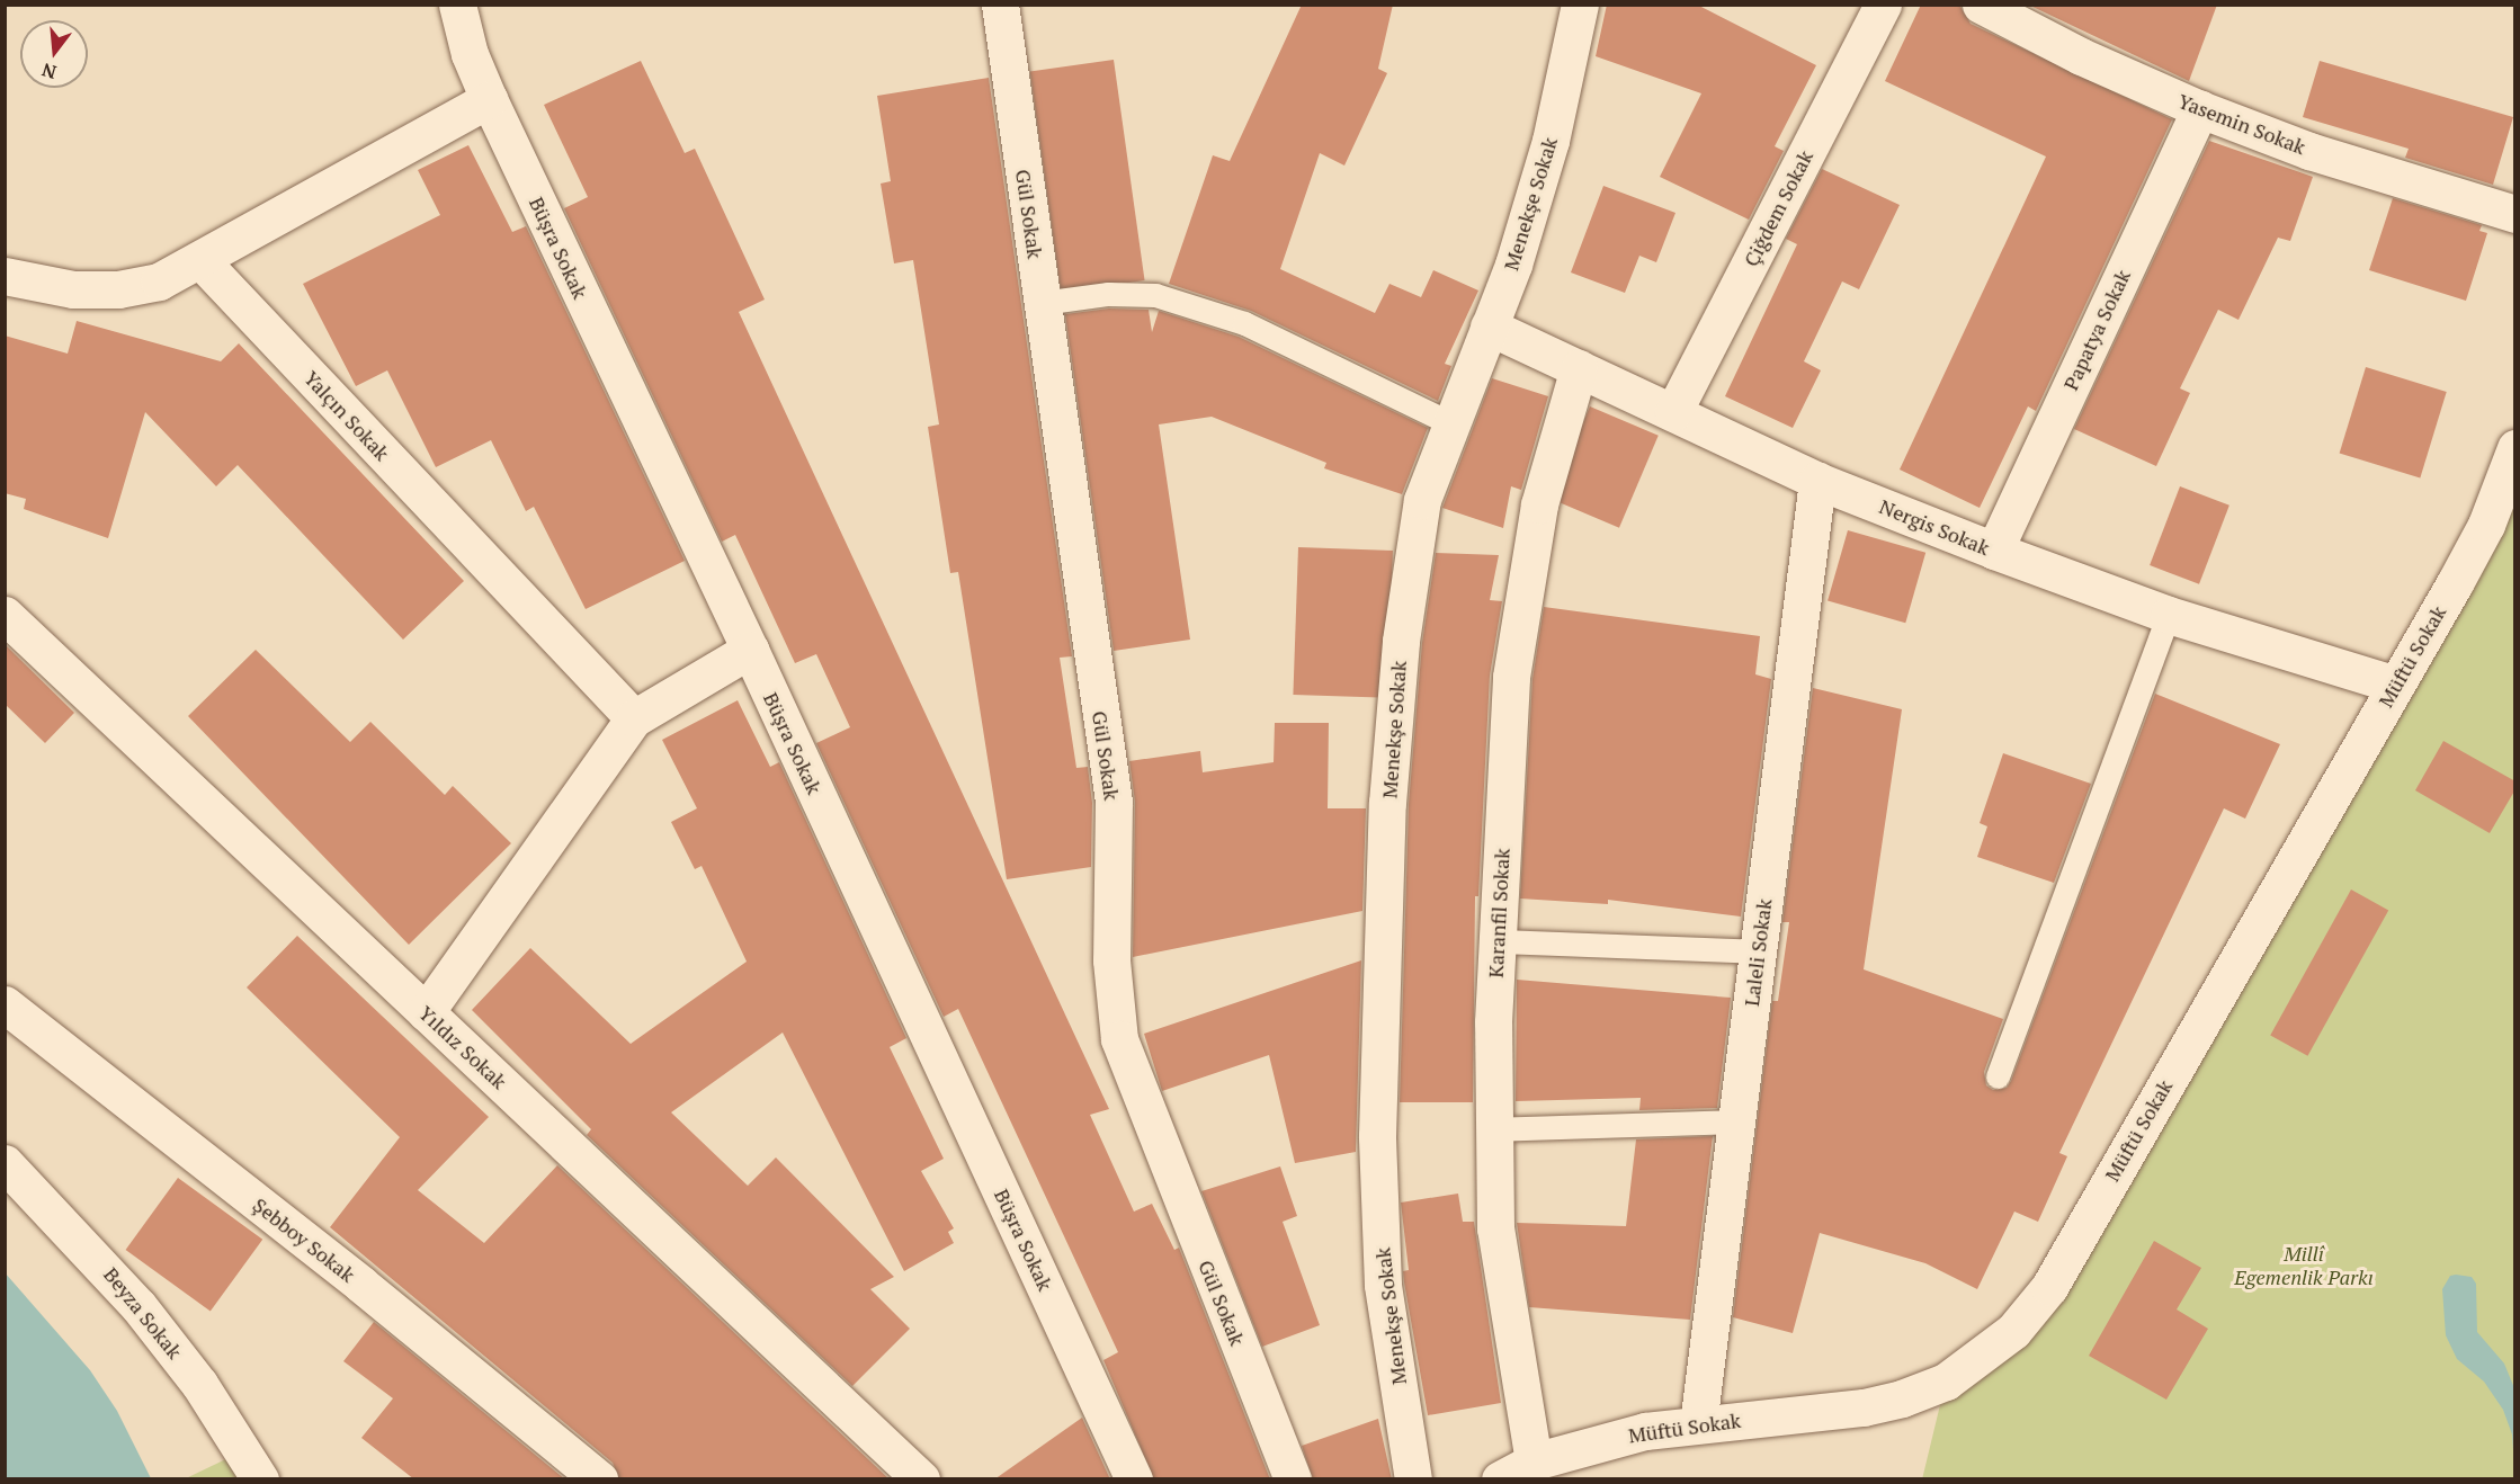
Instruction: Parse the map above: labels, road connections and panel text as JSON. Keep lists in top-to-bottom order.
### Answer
{
  "streets": {
    "street": [
      "Yasemin Sokak",
      "Menekşe Sokak",
      "Çiğdem Sokak",
      "Gül Sokak",
      "Büşra Sokak",
      "Papatya Sokak",
      "Yalçın Sokak",
      "Nergis Sokak",
      "Müftü Sokak",
      "Karanfil Sokak",
      "Laleli Sokak",
      "Yıldız Sokak",
      "Şebboy Sokak",
      "Beyza Sokak"
    ]
  },
  "crossings": [
    ["Yasemin Sokak", "Papatya Sokak"],
    ["Menekşe Sokak", "Nergis Sokak"],
    ["Çiğdem Sokak", "Nergis Sokak"],
    ["Papatya Sokak", "Nergis Sokak"],
    ["Nergis Sokak", "Müftü Sokak"],
    ["Nergis Sokak", "Karanfil Sokak"],
    ["Nergis Sokak", "Laleli Sokak"],
    ["Müftü Sokak", "Karanfil Sokak"],
    ["Müftü Sokak", "Laleli Sokak"]
  ],
  "parks": ["Millî Egemenlik Parkı"],
  "north": "bottom"
}
